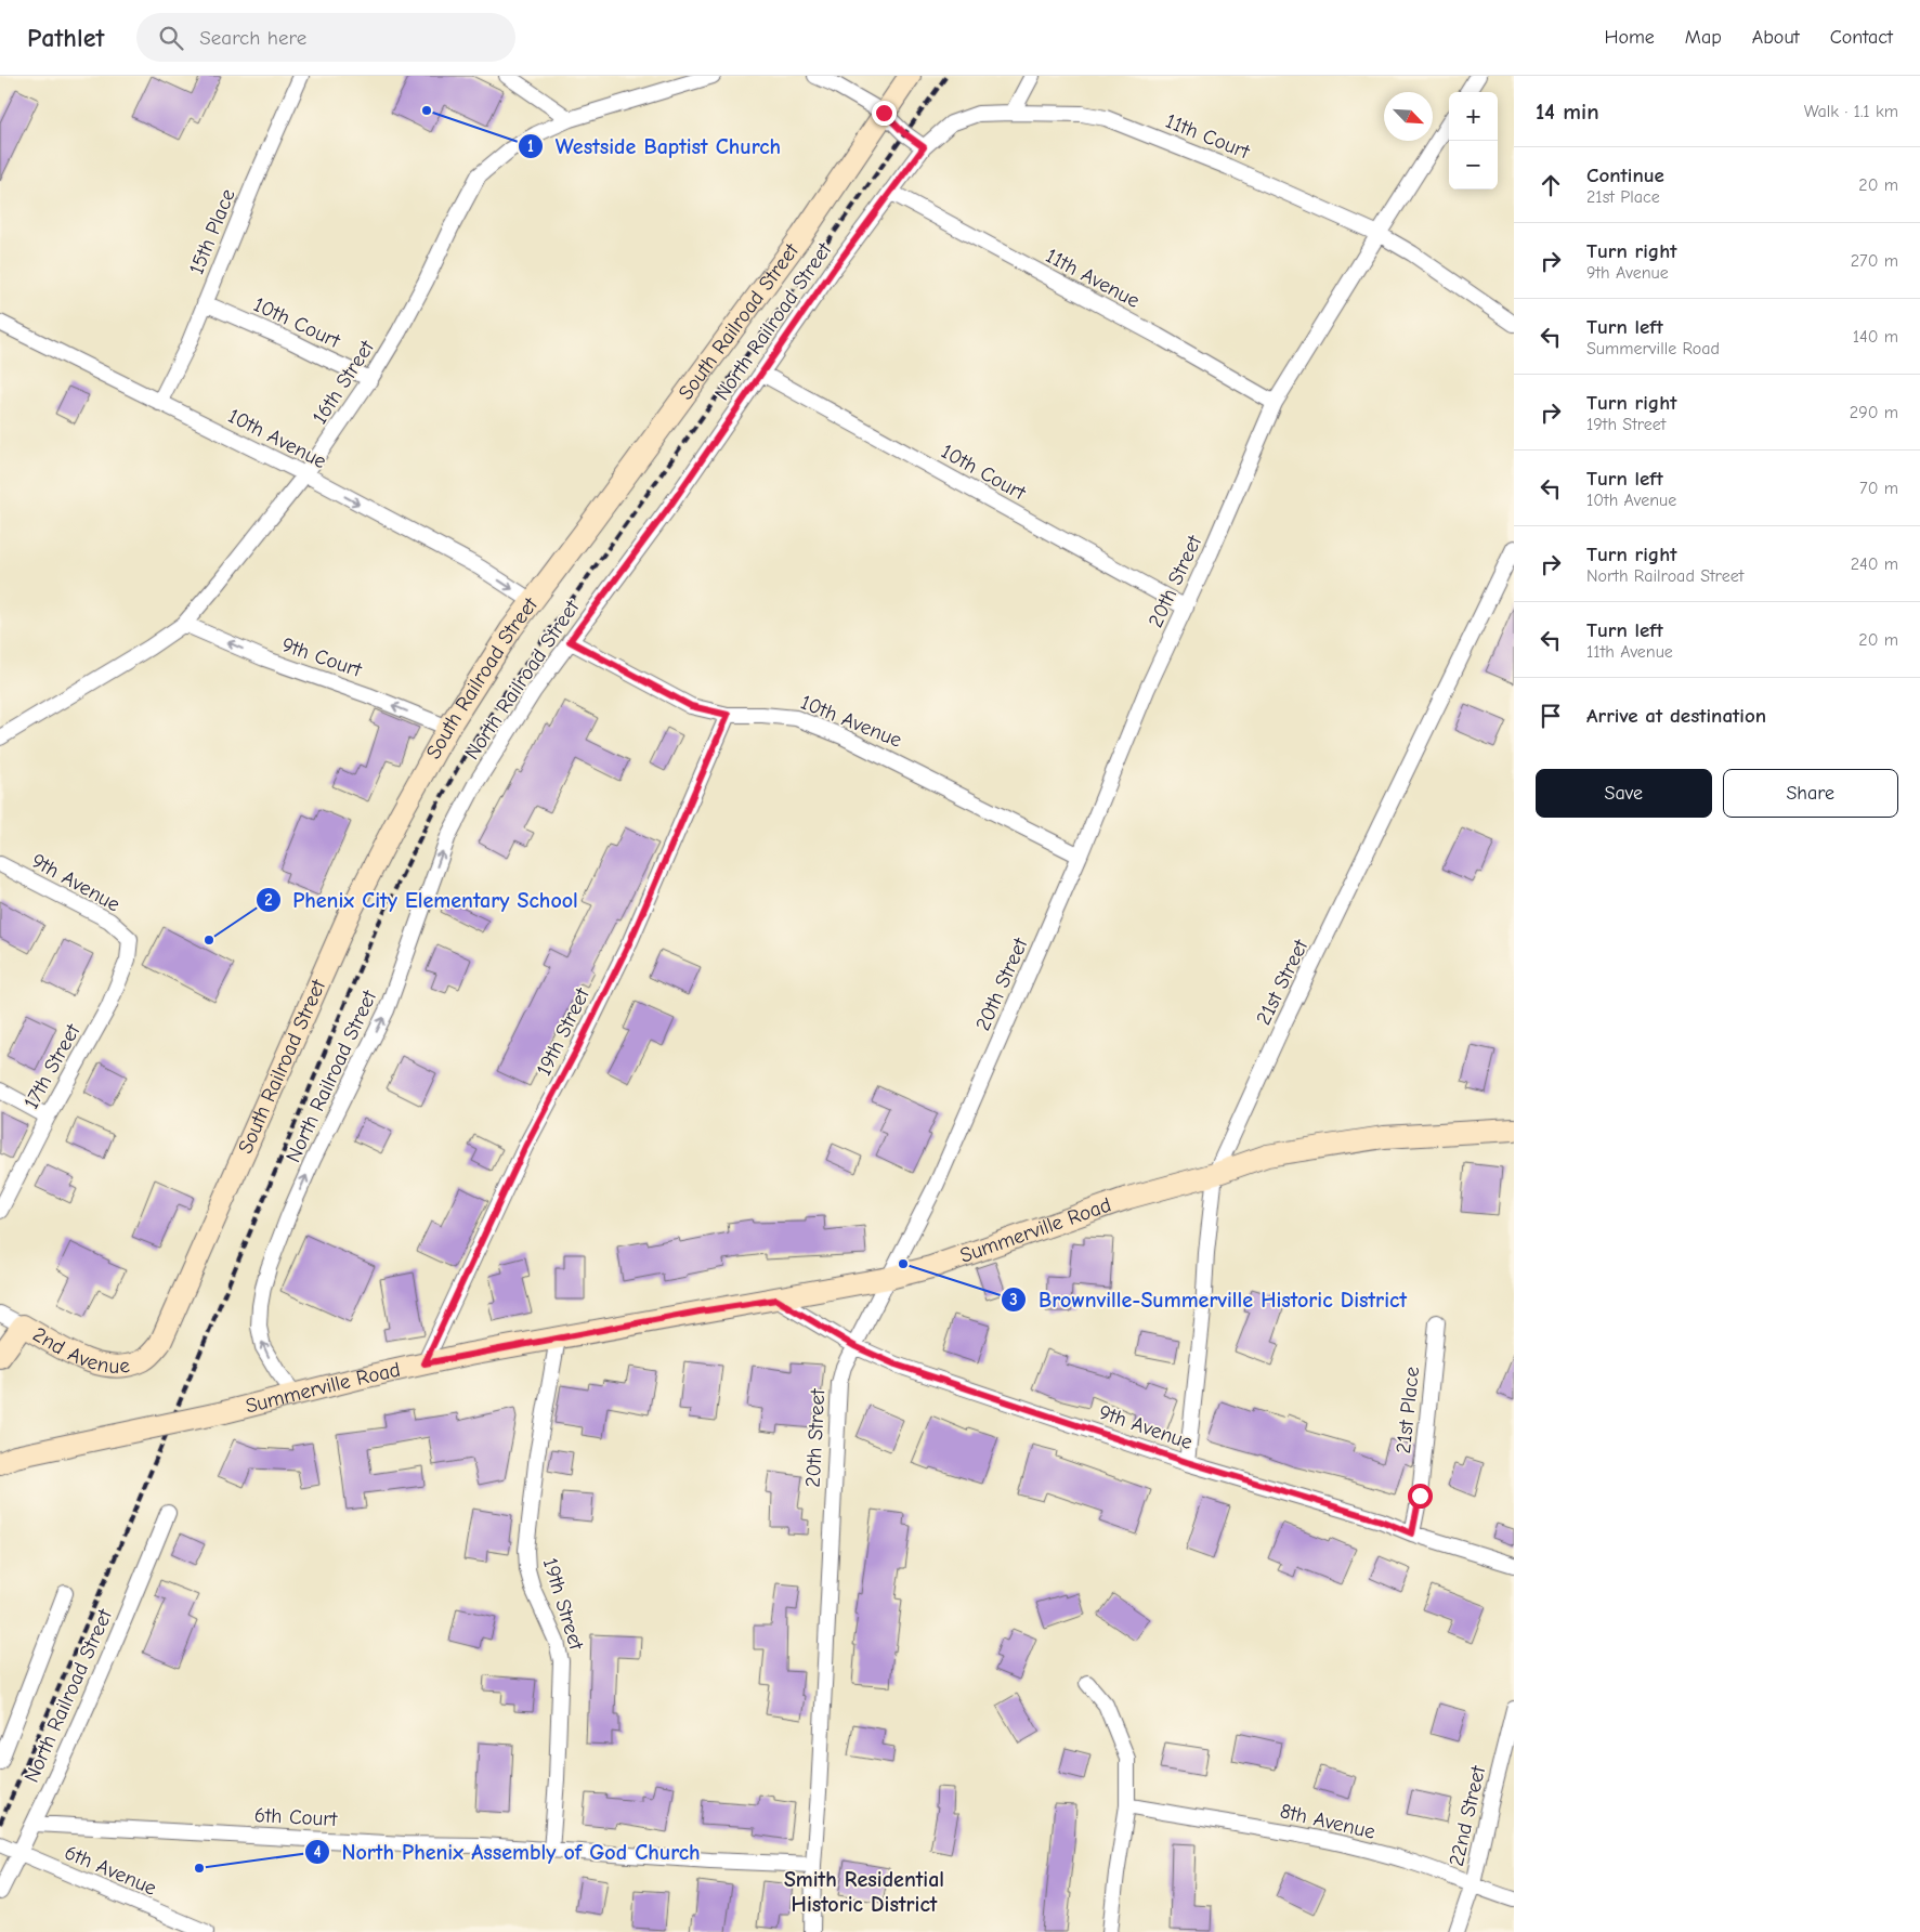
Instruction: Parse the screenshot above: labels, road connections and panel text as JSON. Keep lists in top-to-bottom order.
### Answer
{
  "streets": {
    "street": [
      "11th Court",
      "15th Place",
      "11th Avenue",
      "North Railroad Street",
      "10th Court",
      "South Railroad Street",
      "16th Street",
      "10th Avenue",
      "20th Street",
      "9th Court",
      "9th Avenue",
      "21st Street",
      "19th Street",
      "17th Street",
      "Summerville Road",
      "2nd Avenue",
      "21st Place",
      "22nd Street",
      "6th Court",
      "8th Avenue",
      "6th Avenue"
    ]
  },
  "crossings": [
    ["11th Court", "North Railroad Street"],
    ["11th Court", "20th Street"],
    ["15th Place", "10th Court"],
    ["15th Place", "10th Avenue"],
    ["11th Avenue", "North Railroad Street"],
    ["11th Avenue", "20th Street"],
    ["North Railroad Street", "10th Court"],
    ["North Railroad Street", "10th Avenue"],
    ["North Railroad Street", "Summerville Road"],
    ["North Railroad Street", "6th Court"],
    ["North Railroad Street", "6th Avenue"],
    ["10th Court", "16th Street"],
    ["10th Court", "20th Street"],
    ["South Railroad Street", "10th Avenue"],
    ["South Railroad Street", "9th Court"],
    ["South Railroad Street", "2nd Avenue"],
    ["16th Street", "10th Avenue"],
    ["16th Street", "9th Court"],
    ["10th Avenue", "20th Street"],
    ["10th Avenue", "19th Street"],
    ["20th Street", "9th Avenue"],
    ["20th Street", "Summerville Road"],
    ["20th Street", "6th Court"],
    ["9th Avenue", "21st Street"],
    ["9th Avenue", "17th Street"],
    ["9th Avenue", "Summerville Road"],
    ["9th Avenue", "21st Place"],
    ["21st Street", "Summerville Road"],
    ["19th Street", "Summerville Road"],
    ["19th Street", "6th Court"],
    ["22nd Street", "8th Avenue"]
  ],
  "one_way": ["North Railroad Street", "9th Court"],
  "districts": ["Smith Residential Historic District"],
  "places": [
    "Westside Baptist Church",
    "Phenix City Elementary School",
    "Brownville-Summerville Historic District",
    "North Phenix Assembly of God Church"
  ],
  "north": "bottom right",
  "page": {
    "header": "Pathlet",
    "search": "Search here",
    "nav": [
      "Home",
      "Map",
      "About",
      "Contact"
    ],
    "heading": ["14 min", "Walk · 1.1 km"],
    "map_buttons": ["+", "−"],
    "list": [
      ["Continue", "21st Place", "20 m"],
      ["Turn right", "9th Avenue", "270 m"],
      ["Turn left", "Summerville Road", "140 m"],
      ["Turn right", "19th Street", "290 m"],
      ["Turn left", "10th Avenue", "70 m"],
      ["Turn right", "North Railroad Street", "240 m"],
      ["Turn left", "11th Avenue", "20 m"],
      "Arrive at destination"
    ],
    "buttons": ["Save", "Share"]
  }
}
